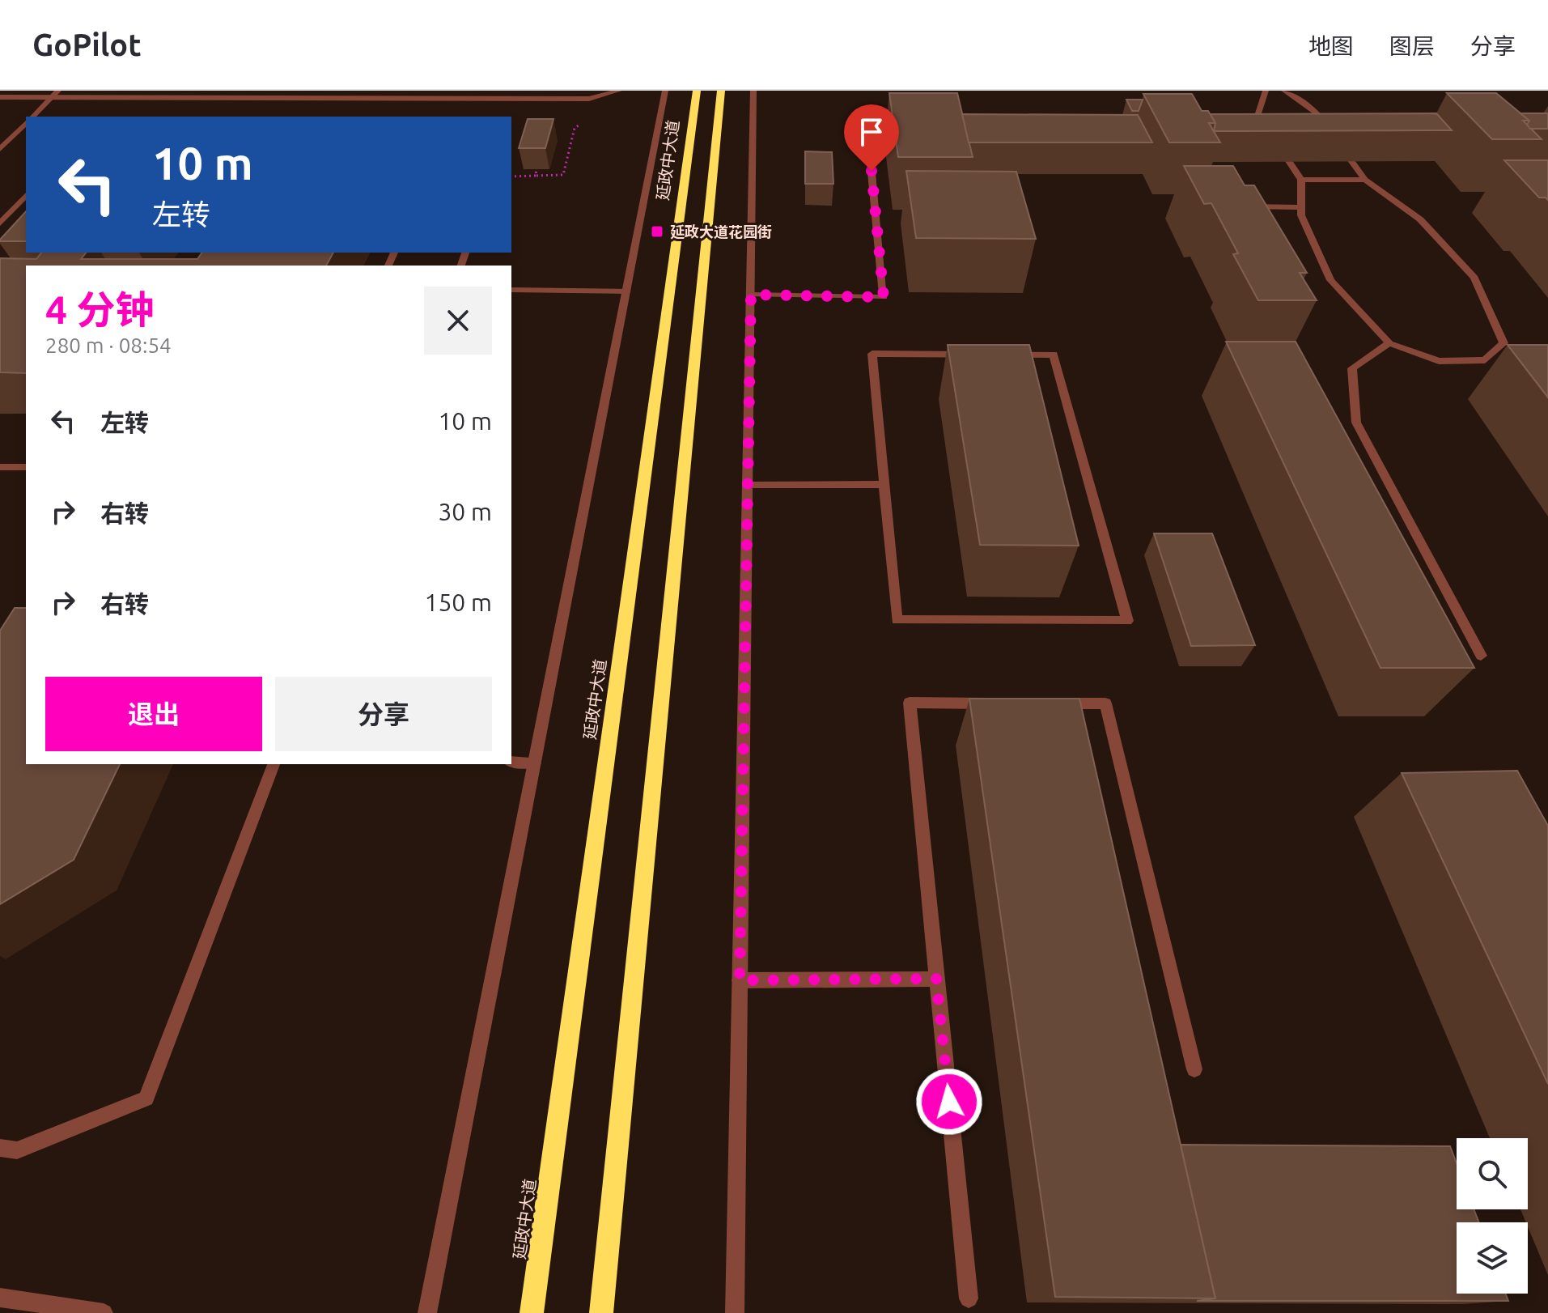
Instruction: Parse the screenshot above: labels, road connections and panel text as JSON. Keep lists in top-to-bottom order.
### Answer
{
  "streets": {
    "main road": ["延政中大道"]
  },
  "places": {
    "transit": ["延政大道花园街"]
  },
  "page": {
    "header": "GoPilot",
    "nav": ["地图", "图层", "分享"],
    "turn": ["10 m", "左转"],
    "heading": ["4 分钟", "280 m · 08:54"],
    "list": [
      {
        "name": "左转",
        "value": "10 m"
      },
      {
        "name": "右转",
        "value": "30 m"
      },
      {
        "name": "右转",
        "value": "150 m"
      }
    ],
    "buttons": ["退出", "分享"]
  }
}
